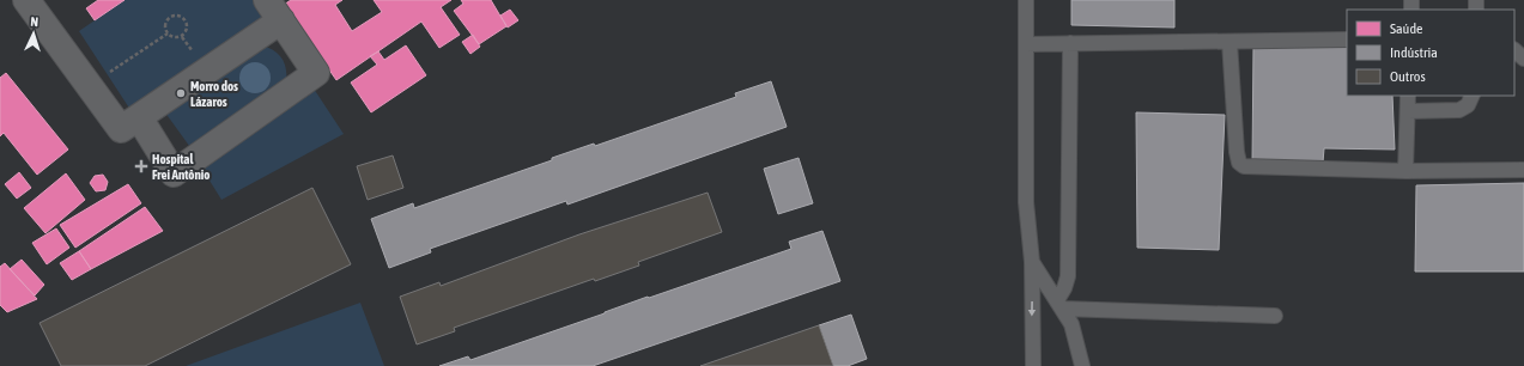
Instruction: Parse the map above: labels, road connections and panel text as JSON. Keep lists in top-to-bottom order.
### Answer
{
  "places": {
    "other": ["Morro dos Lázaros"],
    "health": ["Hospital Frei Antônio"]
  },
  "legend": ["Saúde", "Indústria", "Outros"],
  "north": "top"
}
